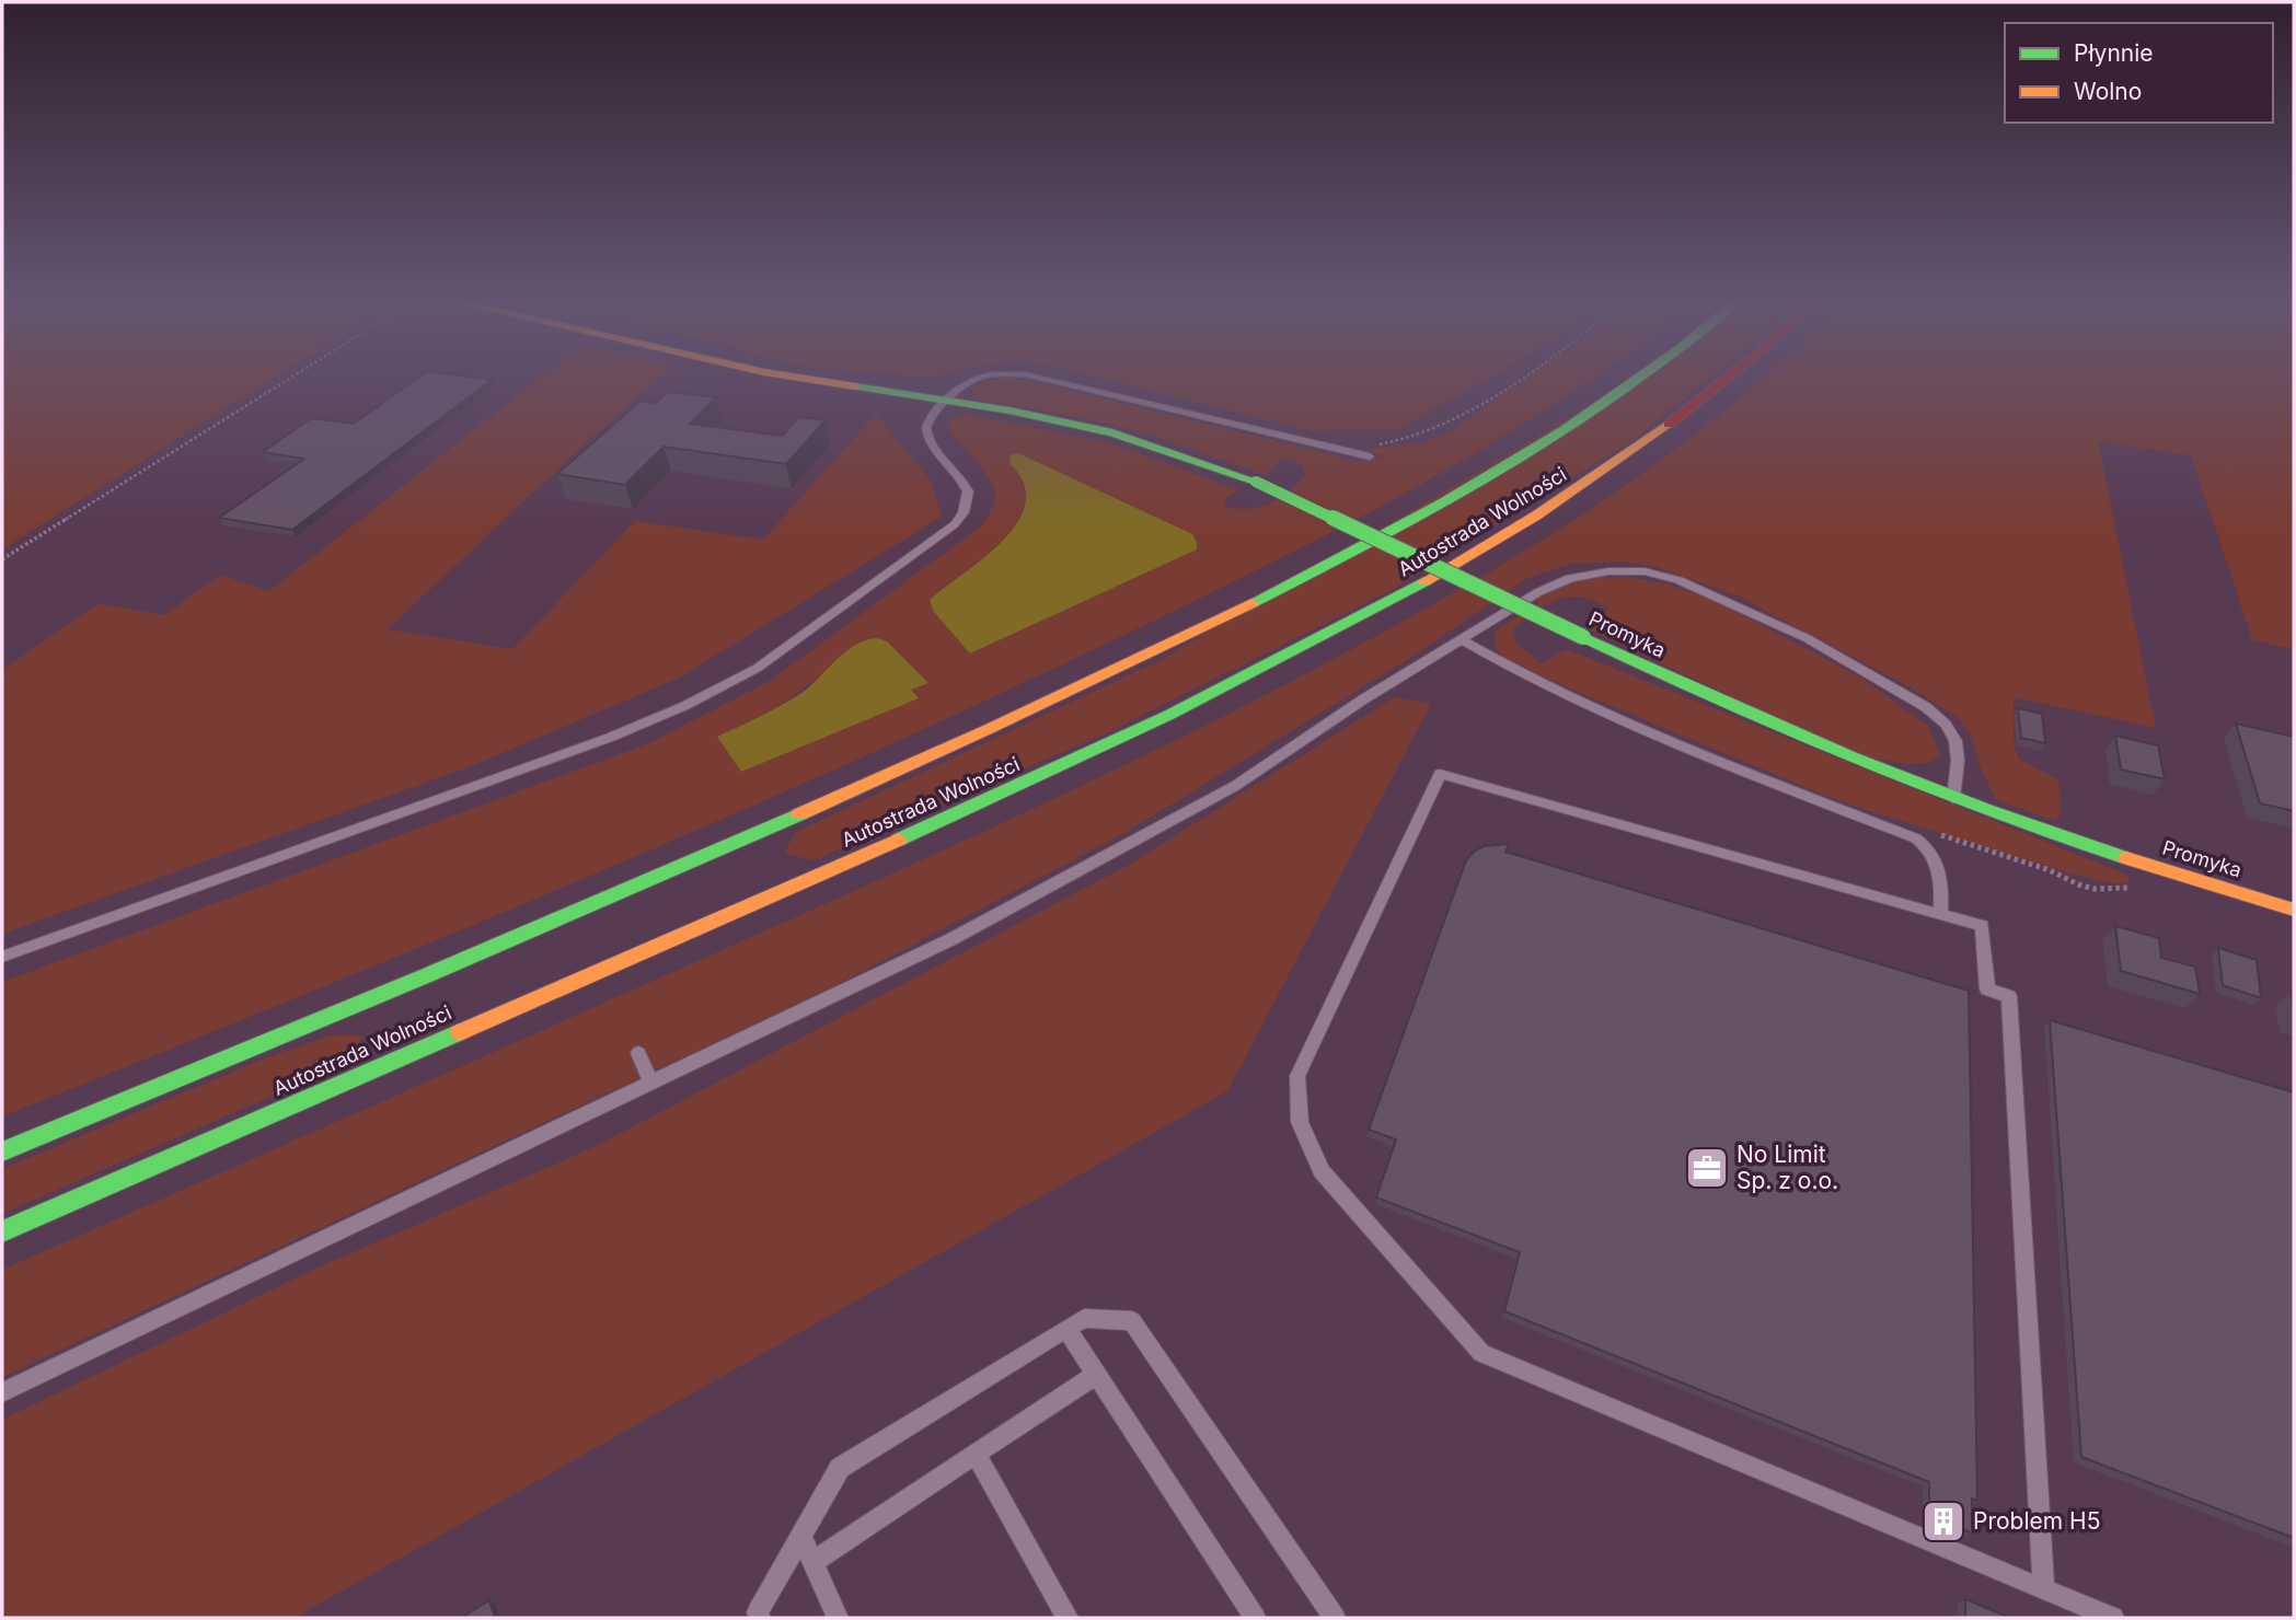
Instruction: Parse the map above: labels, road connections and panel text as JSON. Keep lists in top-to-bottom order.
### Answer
{
  "streets": {
    "main road": ["Autostrada Wolności", "Promyka"]
  },
  "places": {
    "office": ["No Limit Sp. z o.o."],
    "building": ["Problem H5"]
  },
  "legend": ["Płynnie", "Wolno"]
}
